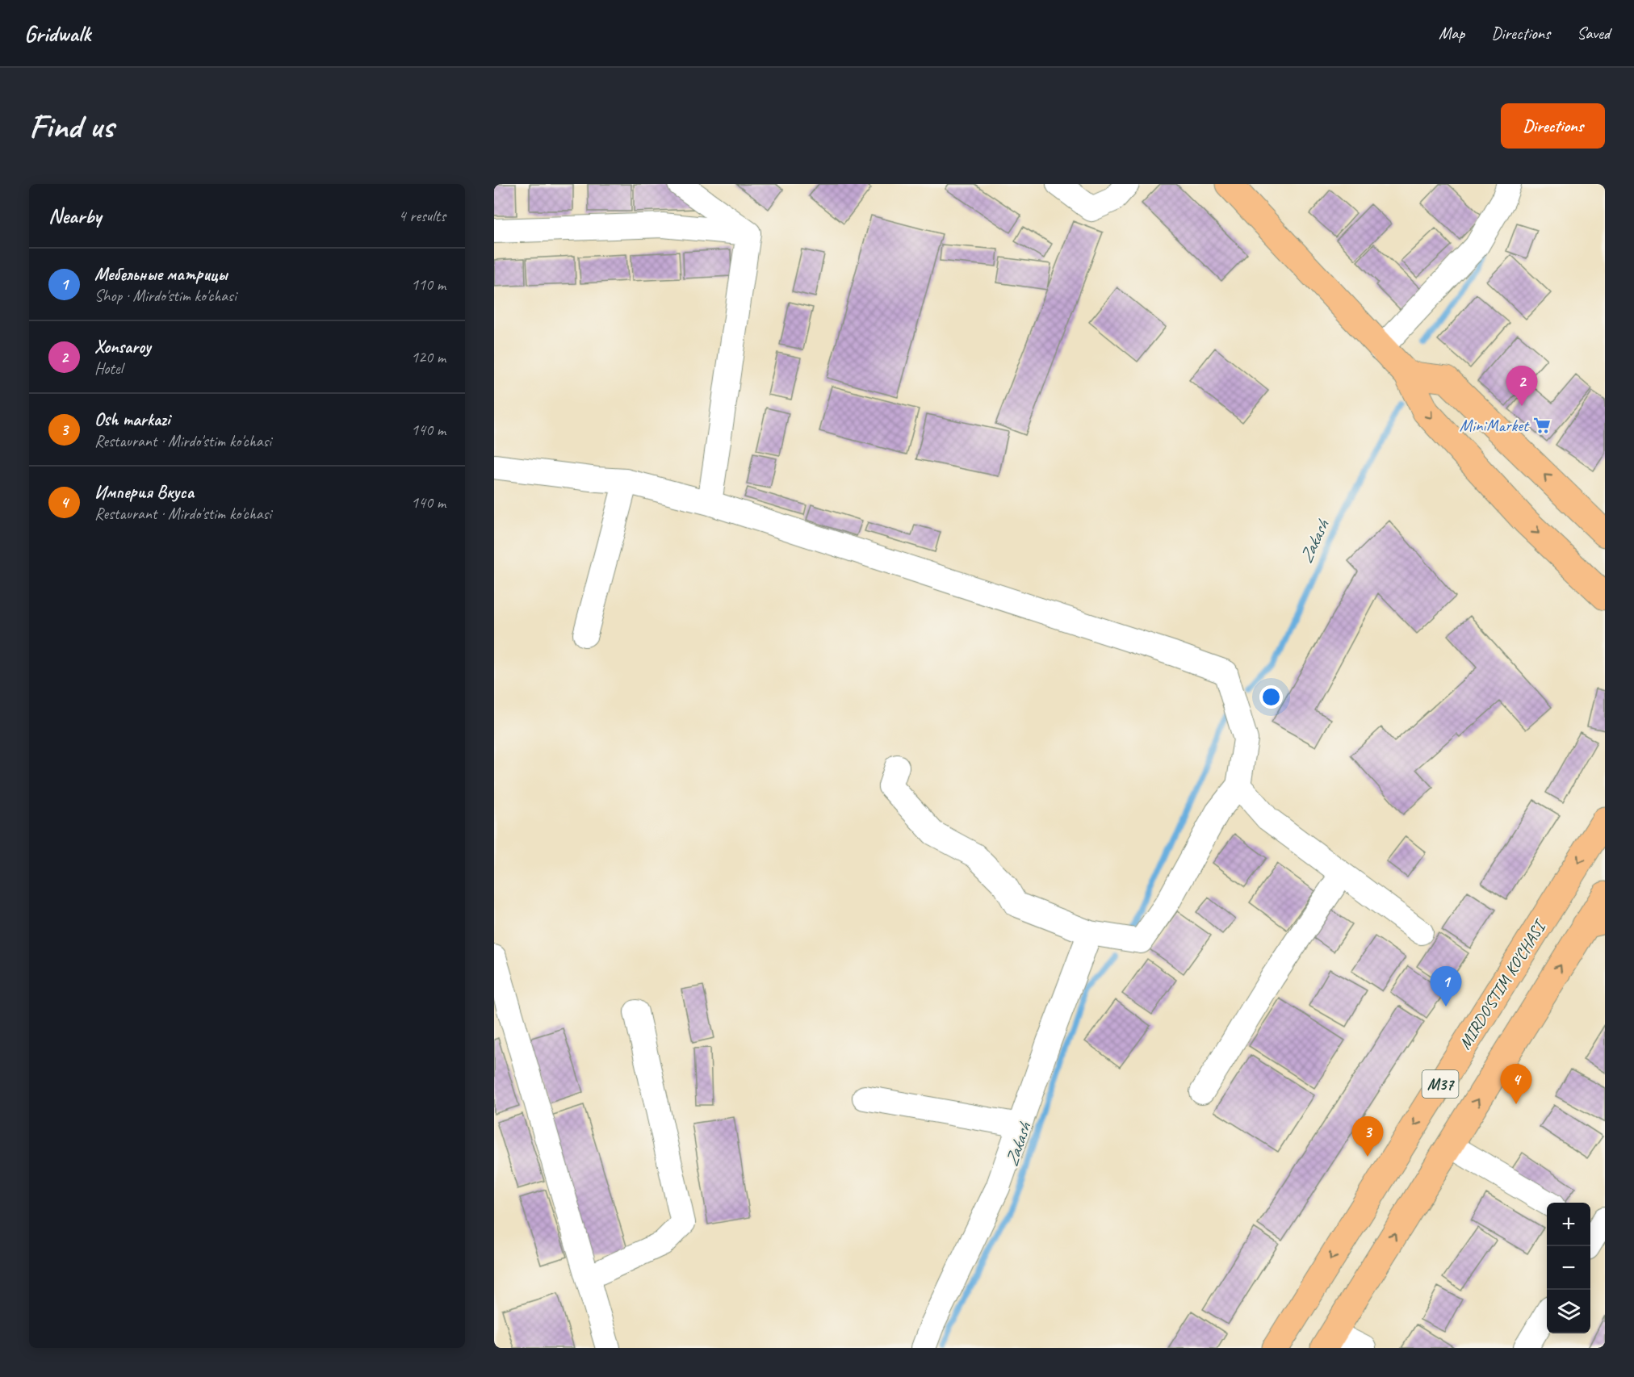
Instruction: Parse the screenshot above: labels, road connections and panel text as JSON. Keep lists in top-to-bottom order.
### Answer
{
  "streets": {
    "main road": ["MIRDO'STIM KO'CHASI", "M37"]
  },
  "water": ["Zakash"],
  "places": {
    "supermarket": ["MiniMarket"]
  },
  "page": {
    "header": "Gridwalk",
    "nav": ["Map", "Directions", "Saved"],
    "buttons": "Directions",
    "title": "Find us",
    "heading": ["Nearby", "4 results"],
    "list": [
      {
        "mark": "1",
        "name": "Мебельные матрицы",
        "note": "Shop · Mirdo'stim ko'chasi",
        "value": "110 m"
      },
      {
        "mark": "2",
        "name": "Xonsaroy",
        "note": "Hotel",
        "value": "120 m"
      },
      {
        "mark": "3",
        "name": "Osh markazi",
        "note": "Restaurant · Mirdo'stim ko'chasi",
        "value": "140 m"
      },
      {
        "mark": "4",
        "name": "Империя Вкуса",
        "note": "Restaurant · Mirdo'stim ko'chasi",
        "value": "140 m"
      }
    ],
    "pins": [
      "2",
      "1",
      "4",
      "3"
    ],
    "map_buttons": ["+", "−"]
  }
}
